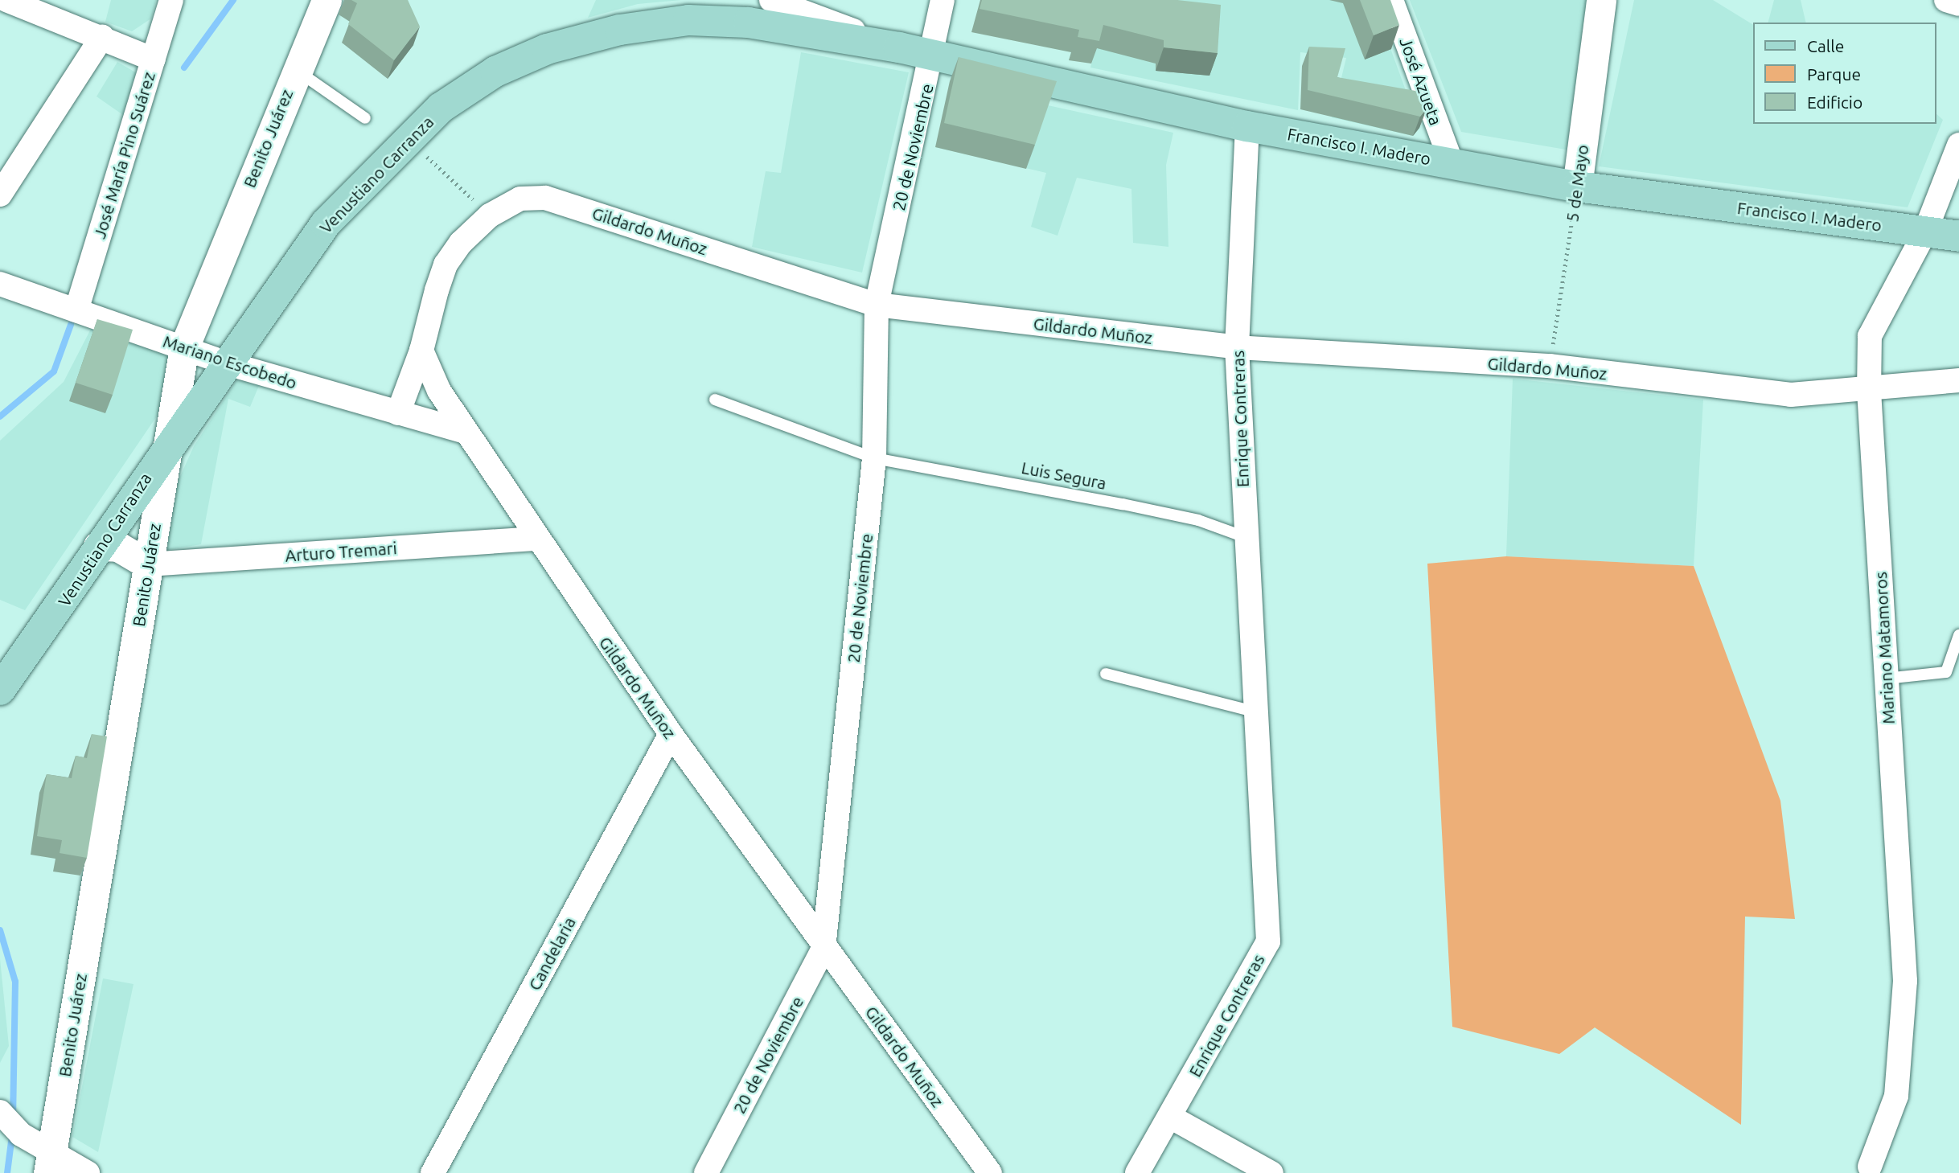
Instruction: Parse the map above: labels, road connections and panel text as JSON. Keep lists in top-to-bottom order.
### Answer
{
  "streets": {
    "main road": ["Francisco I. Madero", "Venustiano Carranza"],
    "street": [
      "José Azueta",
      "Benito Juárez",
      "20 de Noviembre",
      "José María Pino Suárez",
      "5 de Mayo",
      "Gildardo Muñoz",
      "Mariano Escobedo",
      "Enrique Contreras",
      "Arturo Tremari",
      "Mariano Matamoros",
      "Candelaria"
    ],
    "lane": ["Luis Segura"]
  },
  "crossings": [
    ["José Azueta", "Francisco I. Madero"],
    ["Benito Juárez", "Venustiano Carranza"],
    ["Benito Juárez", "Mariano Escobedo"],
    ["Benito Juárez", "Arturo Tremari"],
    ["Francisco I. Madero", "20 de Noviembre"],
    ["Francisco I. Madero", "Venustiano Carranza"],
    ["Francisco I. Madero", "5 de Mayo"],
    ["Francisco I. Madero", "Enrique Contreras"],
    ["Francisco I. Madero", "Mariano Matamoros"],
    ["20 de Noviembre", "Gildardo Muñoz"],
    ["20 de Noviembre", "Luis Segura"],
    ["José María Pino Suárez", "Mariano Escobedo"],
    ["Venustiano Carranza", "Mariano Escobedo"],
    ["5 de Mayo", "Gildardo Muñoz"],
    ["Gildardo Muñoz", "Mariano Escobedo"],
    ["Gildardo Muñoz", "Enrique Contreras"],
    ["Gildardo Muñoz", "Arturo Tremari"],
    ["Gildardo Muñoz", "Mariano Matamoros"],
    ["Gildardo Muñoz", "Candelaria"],
    ["Enrique Contreras", "Luis Segura"]
  ],
  "legend": ["Calle", "Parque", "Edificio"]
}
